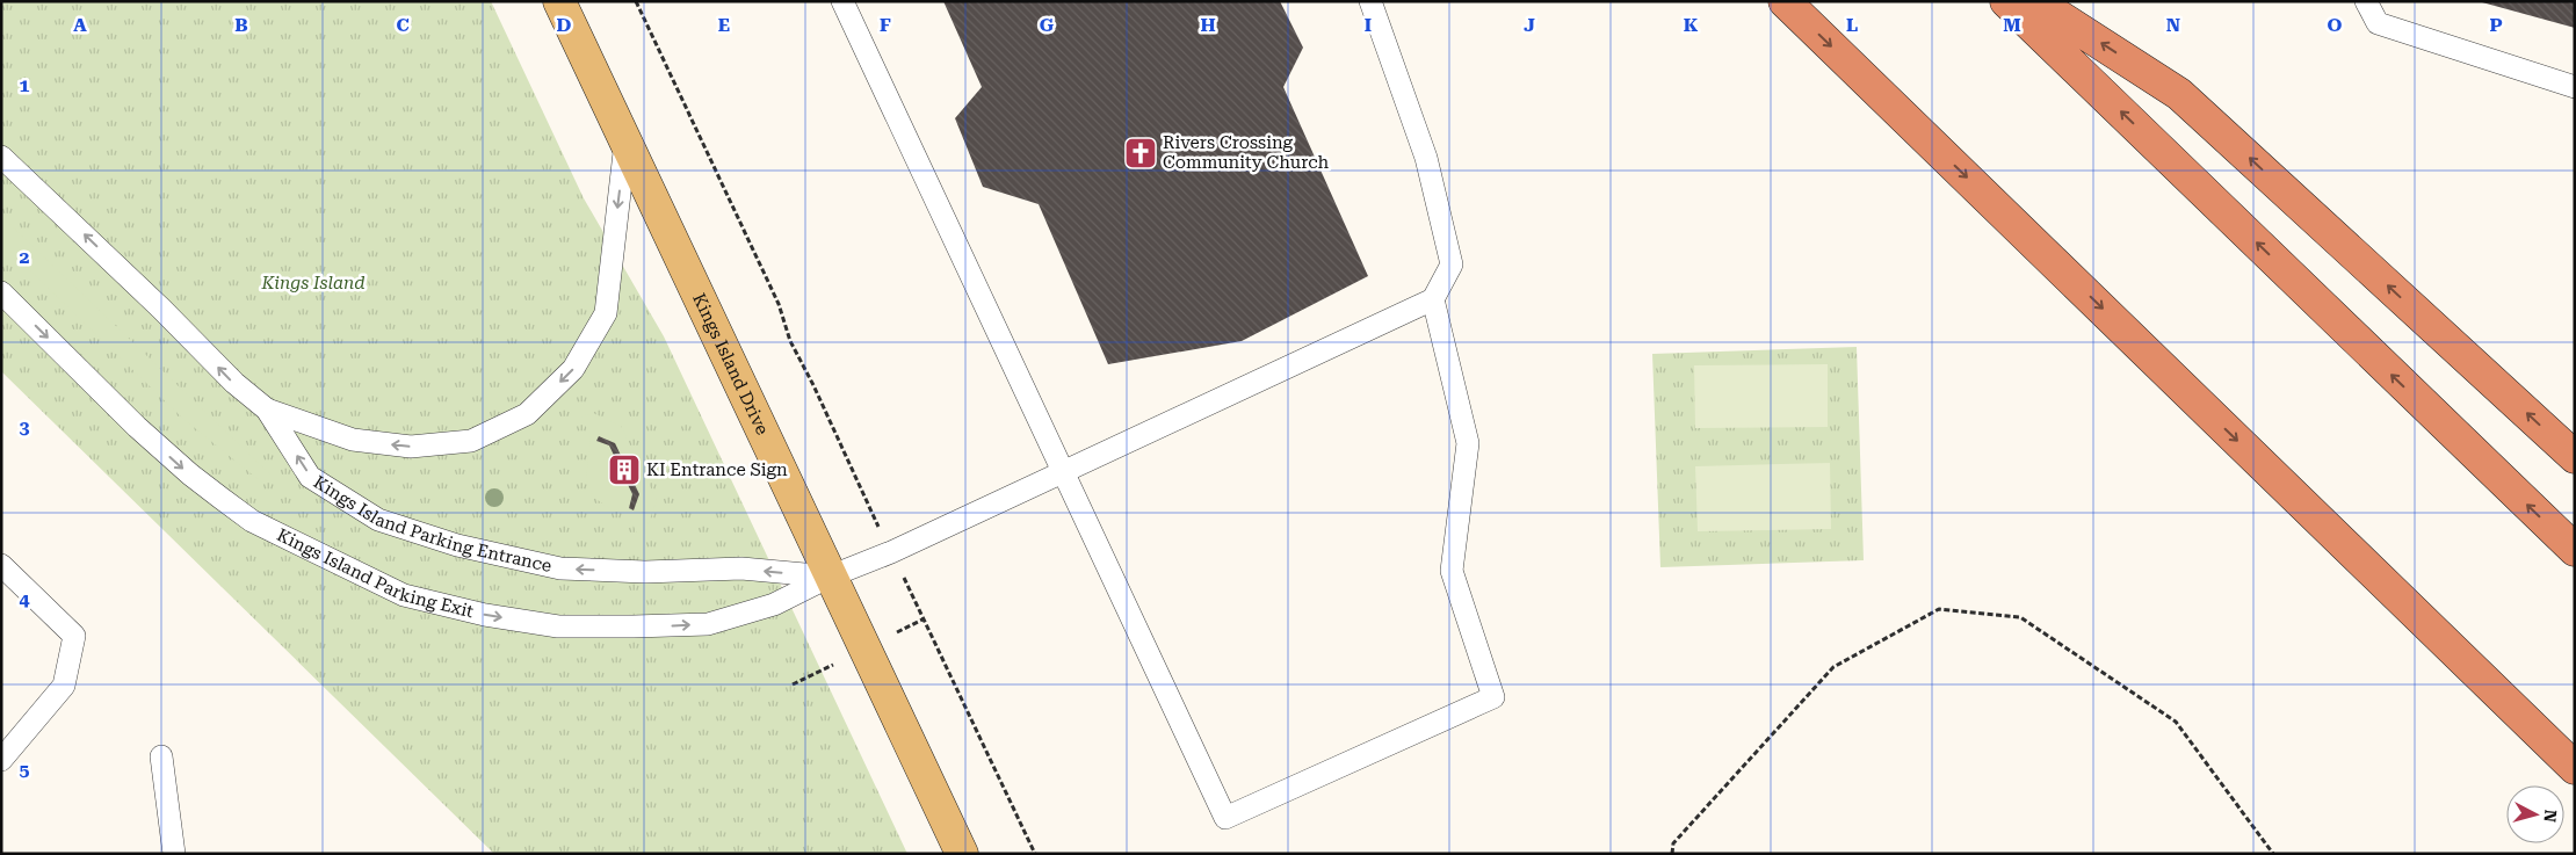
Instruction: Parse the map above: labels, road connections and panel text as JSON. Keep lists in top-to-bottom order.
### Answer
{
  "streets": {
    "main road": ["Kings Island Drive"],
    "lane": ["Kings Island Parking Entrance", "Kings Island Parking Exit"]
  },
  "crossings": [
    ["Kings Island Drive", "Kings Island Parking Entrance"],
    ["Kings Island Drive", "Kings Island Parking Exit"],
    ["Kings Island Parking Entrance", "Kings Island Parking Exit"]
  ],
  "one_way": ["Kings Island Parking Entrance", "Kings Island Parking Exit"],
  "parks": ["Kings Island"],
  "places": {
    "church": ["Rivers Crossing Community Church"],
    "building": ["KI Entrance Sign"]
  },
  "north": "right",
  "grid": {
    "columns": [
      "A",
      "B",
      "C",
      "D",
      "E",
      "F",
      "G",
      "H",
      "I",
      "J",
      "K",
      "L",
      "M",
      "N",
      "O",
      "P"
    ],
    "rows": [
      "1",
      "2",
      "3",
      "4",
      "5"
    ]
  }
}
